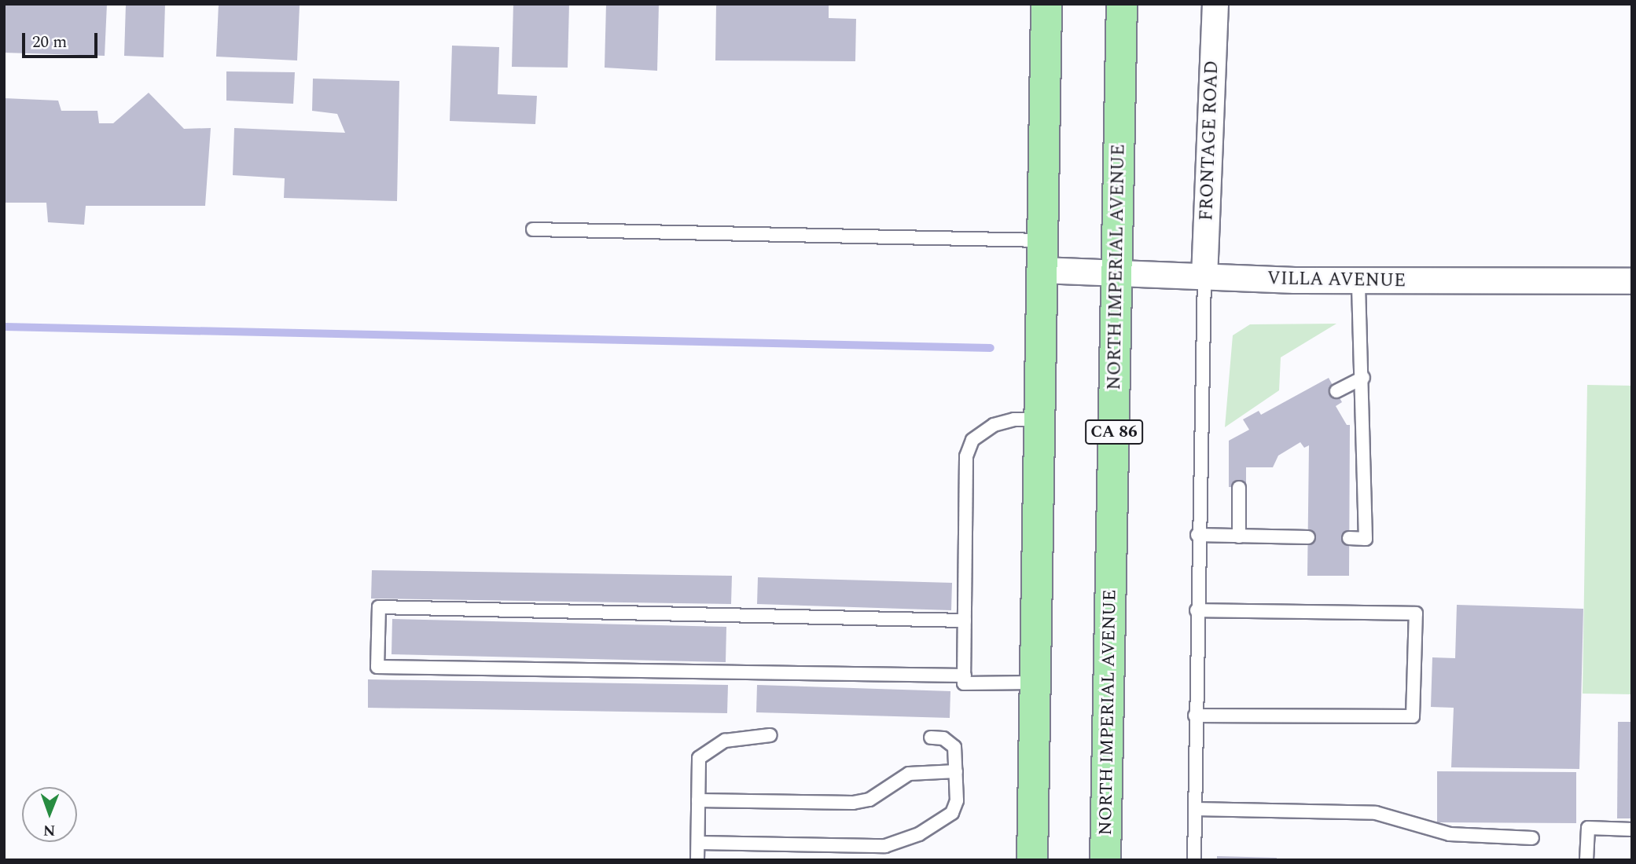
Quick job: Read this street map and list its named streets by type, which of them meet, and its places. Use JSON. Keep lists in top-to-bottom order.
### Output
{
  "streets": {
    "highway": ["NORTH IMPERIAL AVENUE", "CA 86"],
    "street": ["FRONTAGE ROAD", "VILLA AVENUE"]
  },
  "crossings": [
    ["FRONTAGE ROAD", "VILLA AVENUE"],
    ["NORTH IMPERIAL AVENUE", "VILLA AVENUE"]
  ],
  "scale_bar": "20 m",
  "north": "bottom"
}
